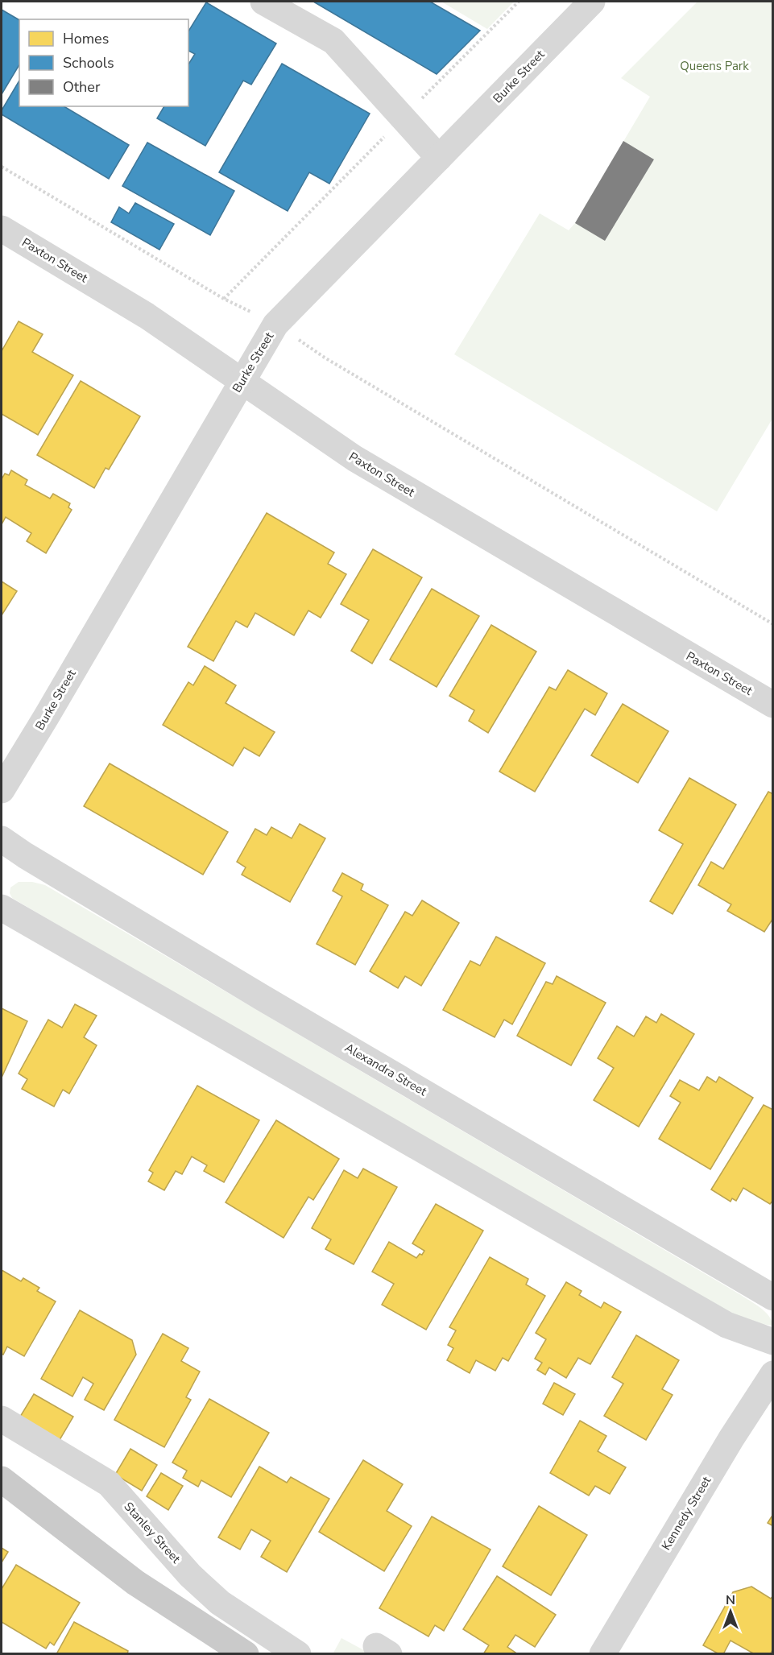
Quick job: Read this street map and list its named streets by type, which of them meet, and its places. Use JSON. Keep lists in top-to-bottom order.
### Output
{
  "streets": {
    "street": [
      "Burke Street",
      "Paxton Street",
      "Alexandra Street",
      "Kennedy Street",
      "Stanley Street"
    ]
  },
  "crossings": [
    ["Burke Street", "Paxton Street"]
  ],
  "parks": ["Queens Park"],
  "legend": ["Homes", "Schools", "Other"],
  "north": "top"
}
